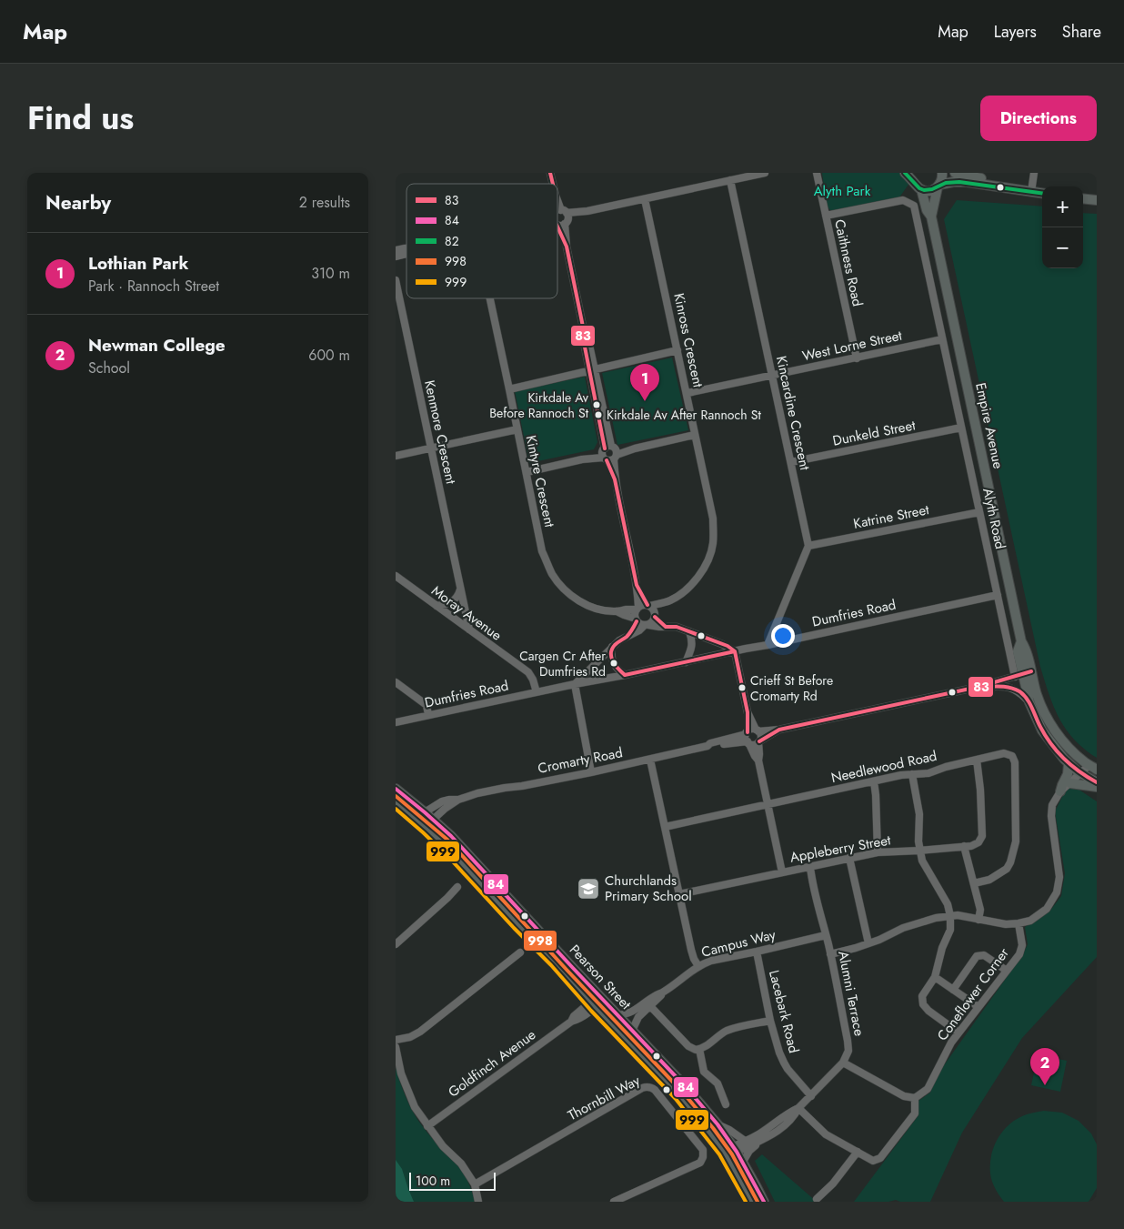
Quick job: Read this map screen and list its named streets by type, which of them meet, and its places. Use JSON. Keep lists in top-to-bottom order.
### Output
{
  "streets": {
    "main road": ["Empire Avenue", "Pearson Street"],
    "street": [
      "Caithness Road",
      "Kinross Crescent",
      "West Lorne Street",
      "Kincardine Crescent",
      "Kenmore Crescent",
      "Dunkeld Street",
      "Kintyre Crescent",
      "Katrine Street",
      "Alyth Road",
      "Moray Avenue",
      "Dumfries Road",
      "Cromarty Road",
      "Needlewood Road",
      "Appleberry Street",
      "Campus Way",
      "Alumni Terrace",
      "Coneflower Corner",
      "Lacebark Road",
      "Goldfinch Avenue",
      "Thornbill Way"
    ]
  },
  "crossings": [
    ["Caithness Road", "West Lorne Street"],
    ["Caithness Road", "Alyth Road"],
    ["Kinross Crescent", "West Lorne Street"],
    ["Kinross Crescent", "Kintyre Crescent"],
    ["West Lorne Street", "Kincardine Crescent"],
    ["West Lorne Street", "Alyth Road"],
    ["Kincardine Crescent", "Dunkeld Street"],
    ["Kincardine Crescent", "Katrine Street"],
    ["Empire Avenue", "Alyth Road"],
    ["Empire Avenue", "Cromarty Road"],
    ["Kenmore Crescent", "Moray Avenue"],
    ["Dunkeld Street", "Alyth Road"],
    ["Katrine Street", "Alyth Road"],
    ["Alyth Road", "Dumfries Road"],
    ["Alyth Road", "Cromarty Road"],
    ["Moray Avenue", "Dumfries Road"],
    ["Cromarty Road", "Pearson Street"],
    ["Needlewood Road", "Appleberry Street"],
    ["Appleberry Street", "Alumni Terrace"],
    ["Campus Way", "Pearson Street"],
    ["Campus Way", "Alumni Terrace"],
    ["Campus Way", "Lacebark Road"],
    ["Pearson Street", "Goldfinch Avenue"]
  ],
  "parks": ["Alyth Park"],
  "places": {
    "other": [
      "Kirkdale Av Before Rannoch St",
      "Kirkdale Av After Rannoch St",
      "Cargen Cr After Dumfries Rd",
      "Crieff St Before Cromarty Rd"
    ],
    "school or university": ["Churchlands Primary School"]
  },
  "lines": [
    "transit line 83",
    "transit line 82",
    "transit line 84",
    "transit line 998",
    "transit line 999"
  ],
  "legend": [
    "83",
    "84",
    "82",
    "998",
    "999"
  ],
  "scale_bar": "100 m",
  "page": {
    "header": "Map",
    "nav": ["Map", "Layers", "Share"],
    "title": "Find us",
    "buttons": "Directions",
    "heading": ["Nearby", "2 results"],
    "map_buttons": ["+", "−"],
    "list": [
      {
        "mark": "1",
        "name": "Lothian Park",
        "note": "Park · Rannoch Street",
        "value": "310 m"
      },
      {
        "mark": "2",
        "name": "Newman College",
        "note": "School",
        "value": "600 m"
      }
    ],
    "pins": ["1", "2"],
    "scale": "100 m"
  }
}
